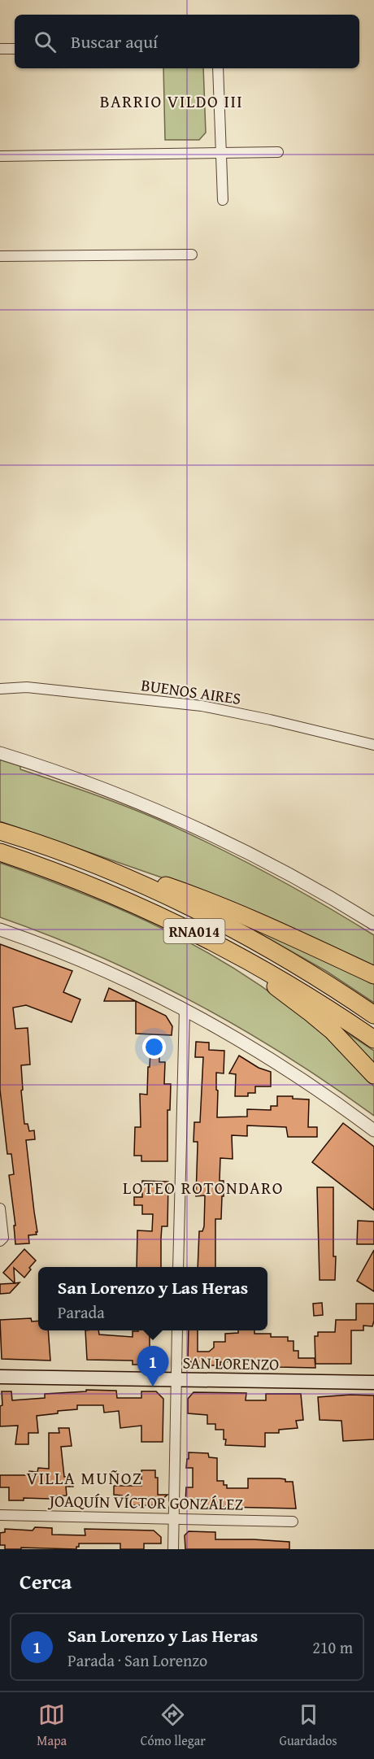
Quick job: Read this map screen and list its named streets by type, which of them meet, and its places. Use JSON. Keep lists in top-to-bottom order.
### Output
{
  "streets": {
    "highway": ["RNA014"],
    "main road": ["SAN LORENZO"],
    "street": ["BUENOS AIRES", "JOAQUÍN VÍCTOR GONZÁLEZ"]
  },
  "districts": ["BARRIO VILDO III", "LOTEO ROTONDARO", "VILLA MUÑOZ"],
  "page": {
    "search": "Buscar aquí",
    "popup": ["San Lorenzo y Las Heras", "Parada"],
    "pins": "1",
    "heading": "Cerca",
    "list": [
      {
        "mark": "1",
        "name": "San Lorenzo y Las Heras",
        "note": "Parada · San Lorenzo",
        "value": "210 m"
      }
    ],
    "nav": ["Mapa", "Cómo llegar", "Guardados"]
  }
}
